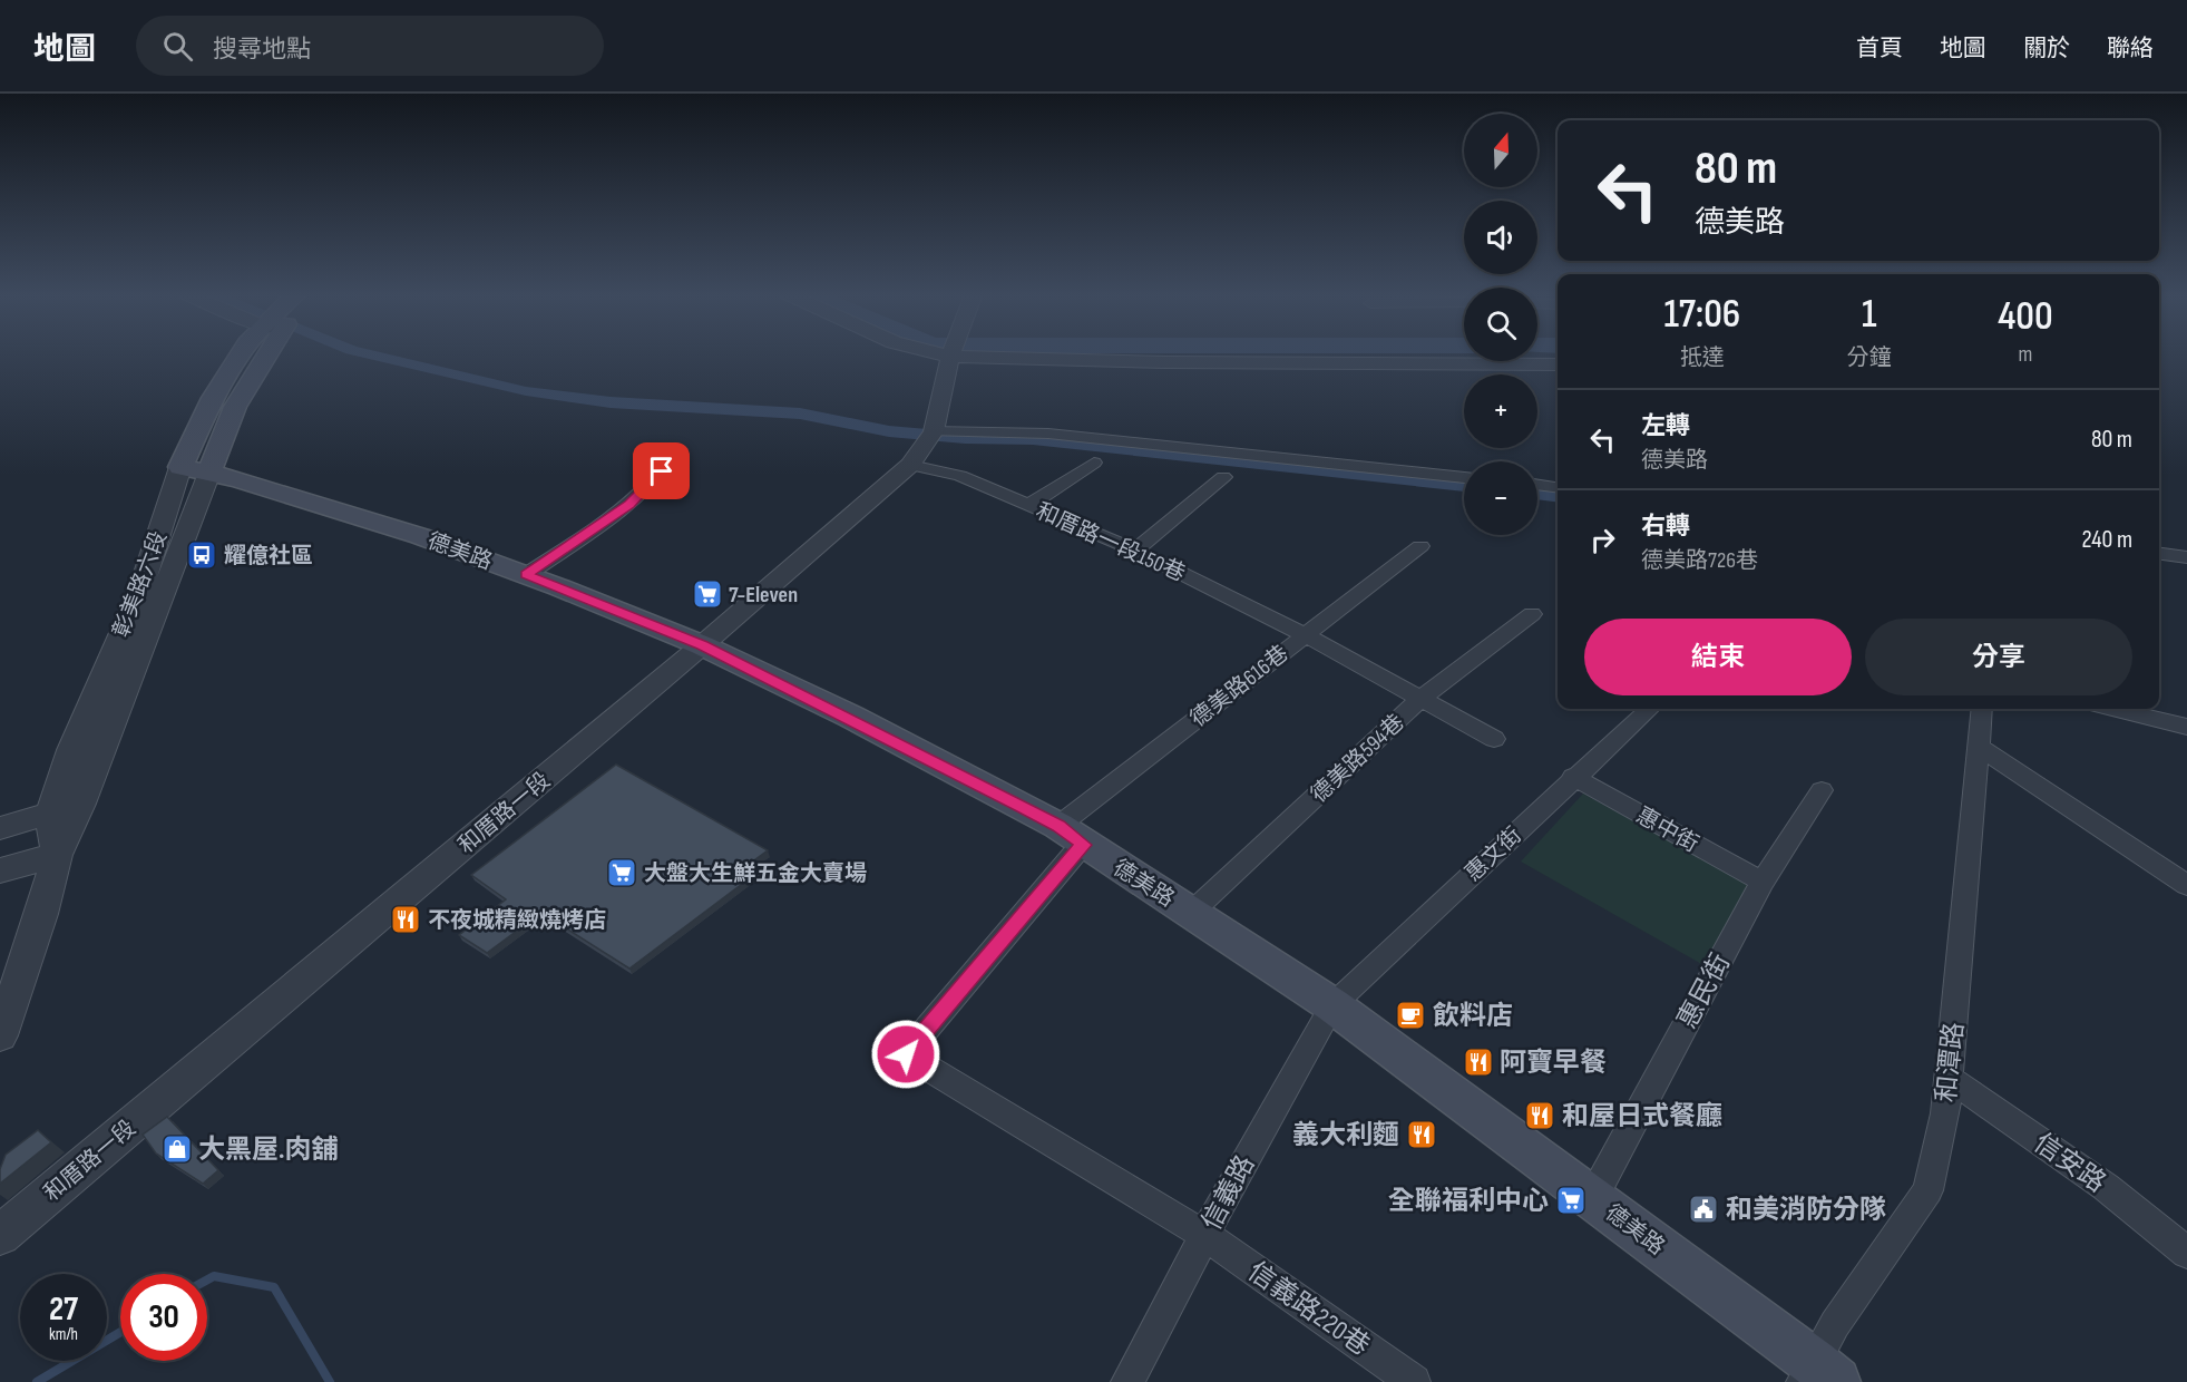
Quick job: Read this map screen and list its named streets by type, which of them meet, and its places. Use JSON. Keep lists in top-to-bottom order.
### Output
{
  "streets": {
    "main road": ["德美路", "彰美路六段"],
    "street": [
      "和厝路一段150巷",
      "德美路616巷",
      "德美路594巷",
      "和厝路一段",
      "惠中街",
      "惠文街",
      "惠民街",
      "和潭路",
      "信安路",
      "信義路",
      "信義路220巷"
    ]
  },
  "crossings": [
    ["和厝路一段150巷", "德美路616巷"],
    ["和厝路一段150巷", "德美路594巷"],
    ["和厝路一段150巷", "和厝路一段"],
    ["德美路", "彰美路六段"],
    ["德美路", "德美路616巷"],
    ["德美路", "德美路594巷"],
    ["德美路", "和厝路一段"],
    ["德美路", "惠文街"],
    ["德美路", "惠民街"],
    ["德美路", "和潭路"],
    ["德美路", "信義路"],
    ["德美路616巷", "信義路"],
    ["德美路616巷", "信義路220巷"],
    ["惠中街", "惠文街"],
    ["惠中街", "惠民街"],
    ["惠文街", "信義路"],
    ["和潭路", "信安路"],
    ["信義路", "信義路220巷"]
  ],
  "places": {
    "bus stop": ["耀億社區"],
    "supermarket": ["7-Eleven", "大盤大生鮮五金大賣場", "全聯福利中心"],
    "restaurant": [
      "不夜城精緻燒烤店",
      "阿寶早餐",
      "和屋日式餐廳",
      "義大利麵"
    ],
    "cafe": ["飲料店"],
    "shop": ["大黑屋.肉舖"],
    "public building": ["和美消防分隊"]
  },
  "north": "top",
  "page": {
    "header": "地圖",
    "search": "搜尋地點",
    "nav": [
      "首頁",
      "地圖",
      "關於",
      "聯絡"
    ],
    "map_buttons": ["+", "−"],
    "turn": ["80 m", "德美路"],
    "eta": [
      "17:06",
      "抵達",
      "1",
      "分鐘",
      "400",
      "m"
    ],
    "list": [
      {
        "name": "左轉",
        "note": "德美路",
        "value": "80 m"
      },
      {
        "name": "右轉",
        "note": "德美路726巷",
        "value": "240 m"
      }
    ],
    "buttons": ["結束", "分享"],
    "speed": "27 km/h",
    "limit": "30"
  }
}
